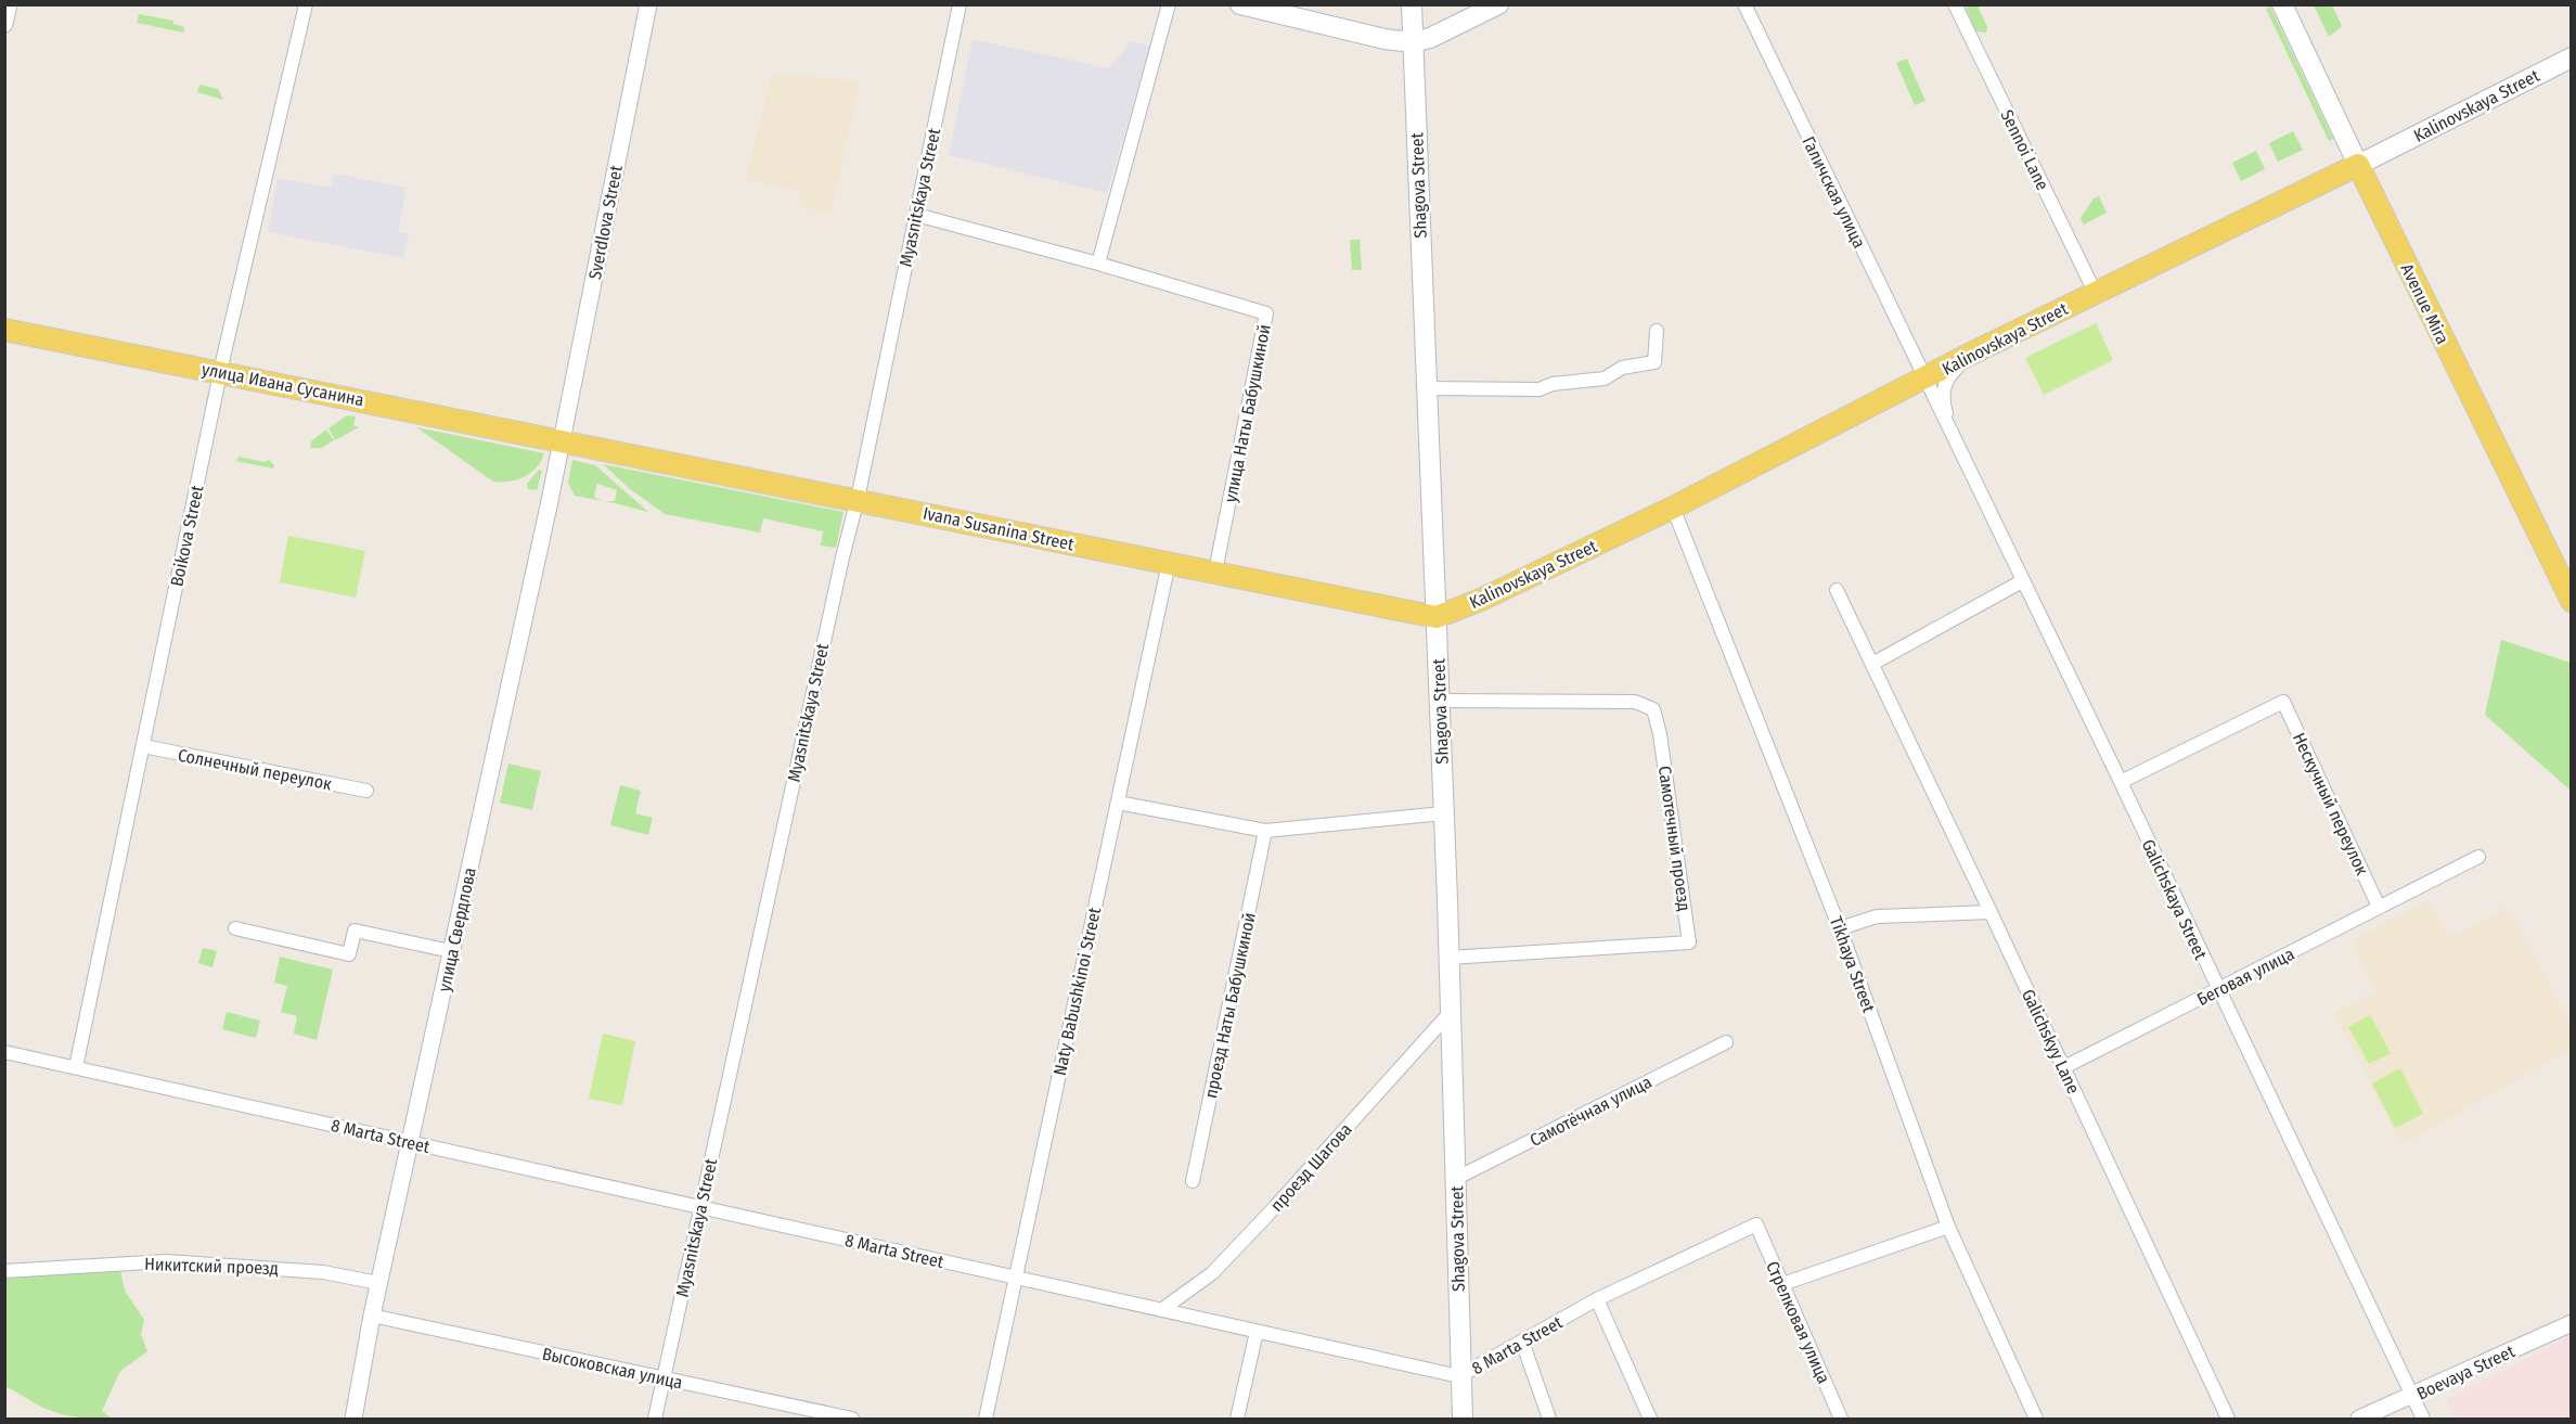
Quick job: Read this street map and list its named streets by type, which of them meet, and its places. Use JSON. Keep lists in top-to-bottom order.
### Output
{
  "streets": {
    "main road": [
      "Kalinovskaya Street",
      "Shagova Street",
      "Avenue Mira",
      "улица Ивана Сусанина",
      "Ivana Susanina Street"
    ],
    "street": [
      "Sennoi Lane",
      "Галичская улица",
      "Myasnitskaya Street",
      "Sverdlova Street",
      "улица Наты Бабушкиной",
      "Boikova Street",
      "Солнечный переулок",
      "Нескучный переулок",
      "Самотечный проезд",
      "Galichskaya Street",
      "улица Свердлова",
      "Tikhaya Street",
      "Беговая улица",
      "Naty Babushkinoi Street",
      "проезд Наты Бабушкиной",
      "Galichskyy Lane",
      "Самотёчная улица",
      "8 Marta Street",
      "проезд Шагова",
      "Никитский проезд",
      "Стрелковая улица",
      "Высоковская улица",
      "Boevaya Street"
    ]
  },
  "crossings": [
    ["Kalinovskaya Street", "Sennoi Lane"],
    ["Kalinovskaya Street", "Shagova Street"],
    ["Kalinovskaya Street", "Галичская улица"],
    ["Kalinovskaya Street", "Avenue Mira"],
    ["Kalinovskaya Street", "Ivana Susanina Street"],
    ["Kalinovskaya Street", "Galichskaya Street"],
    ["Kalinovskaya Street", "Tikhaya Street"],
    ["Shagova Street", "Ivana Susanina Street"],
    ["Shagova Street", "Самотечный проезд"],
    ["Shagova Street", "Самотёчная улица"],
    ["Shagova Street", "8 Marta Street"],
    ["Shagova Street", "проезд Шагова"],
    ["Галичская улица", "Galichskaya Street"],
    ["Myasnitskaya Street", "улица Наты Бабушкиной"],
    ["Myasnitskaya Street", "Ivana Susanina Street"],
    ["Myasnitskaya Street", "8 Marta Street"],
    ["Myasnitskaya Street", "Высоковская улица"],
    ["Sverdlova Street", "улица Ивана Сусанина"],
    ["Sverdlova Street", "Ivana Susanina Street"],
    ["Sverdlova Street", "улица Свердлова"],
    ["улица Ивана Сусанина", "Ivana Susanina Street"],
    ["улица Ивана Сусанина", "Boikova Street"],
    ["улица Ивана Сусанина", "улица Свердлова"],
    ["улица Наты Бабушкиной", "Ivana Susanina Street"],
    ["Ivana Susanina Street", "улица Свердлова"],
    ["Ivana Susanina Street", "Naty Babushkinoi Street"],
    ["Boikova Street", "Солнечный переулок"],
    ["Boikova Street", "8 Marta Street"],
    ["Нескучный переулок", "Galichskaya Street"],
    ["Нескучный переулок", "Беговая улица"],
    ["Galichskaya Street", "Беговая улица"],
    ["Galichskaya Street", "Boevaya Street"],
    ["улица Свердлова", "8 Marta Street"],
    ["улица Свердлова", "Никитский проезд"],
    ["улица Свердлова", "Высоковская улица"],
    ["Беговая улица", "Galichskyy Lane"],
    ["Naty Babushkinoi Street", "8 Marta Street"],
    ["8 Marta Street", "проезд Шагова"],
    ["8 Marta Street", "Стрелковая улица"]
  ]
}
